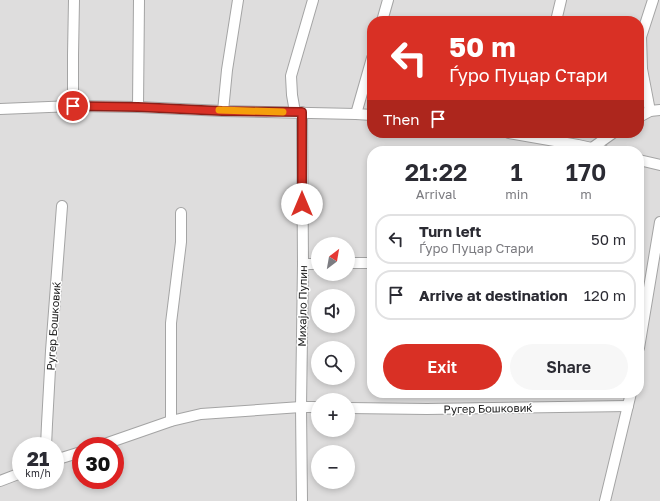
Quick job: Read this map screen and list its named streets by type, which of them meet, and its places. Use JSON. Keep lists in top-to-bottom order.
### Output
{
  "streets": {
    "street": ["Михајло Пупин", "Ругер Бошковиќ"]
  },
  "north": "top right",
  "page": {
    "turn": ["50 m", "Ѓуро Пуцар Стари"],
    "then": "Then",
    "eta": [
      "21:22",
      "Arrival",
      "1",
      "min",
      "170",
      "m"
    ],
    "list": [
      {
        "name": "Turn left",
        "note": "Ѓуро Пуцар Стари",
        "value": "50 m"
      },
      {
        "name": "Arrive at destination",
        "value": "120 m"
      }
    ],
    "map_buttons": ["+", "−"],
    "buttons": ["Exit", "Share"],
    "speed": "21 km/h",
    "limit": "30"
  }
}
